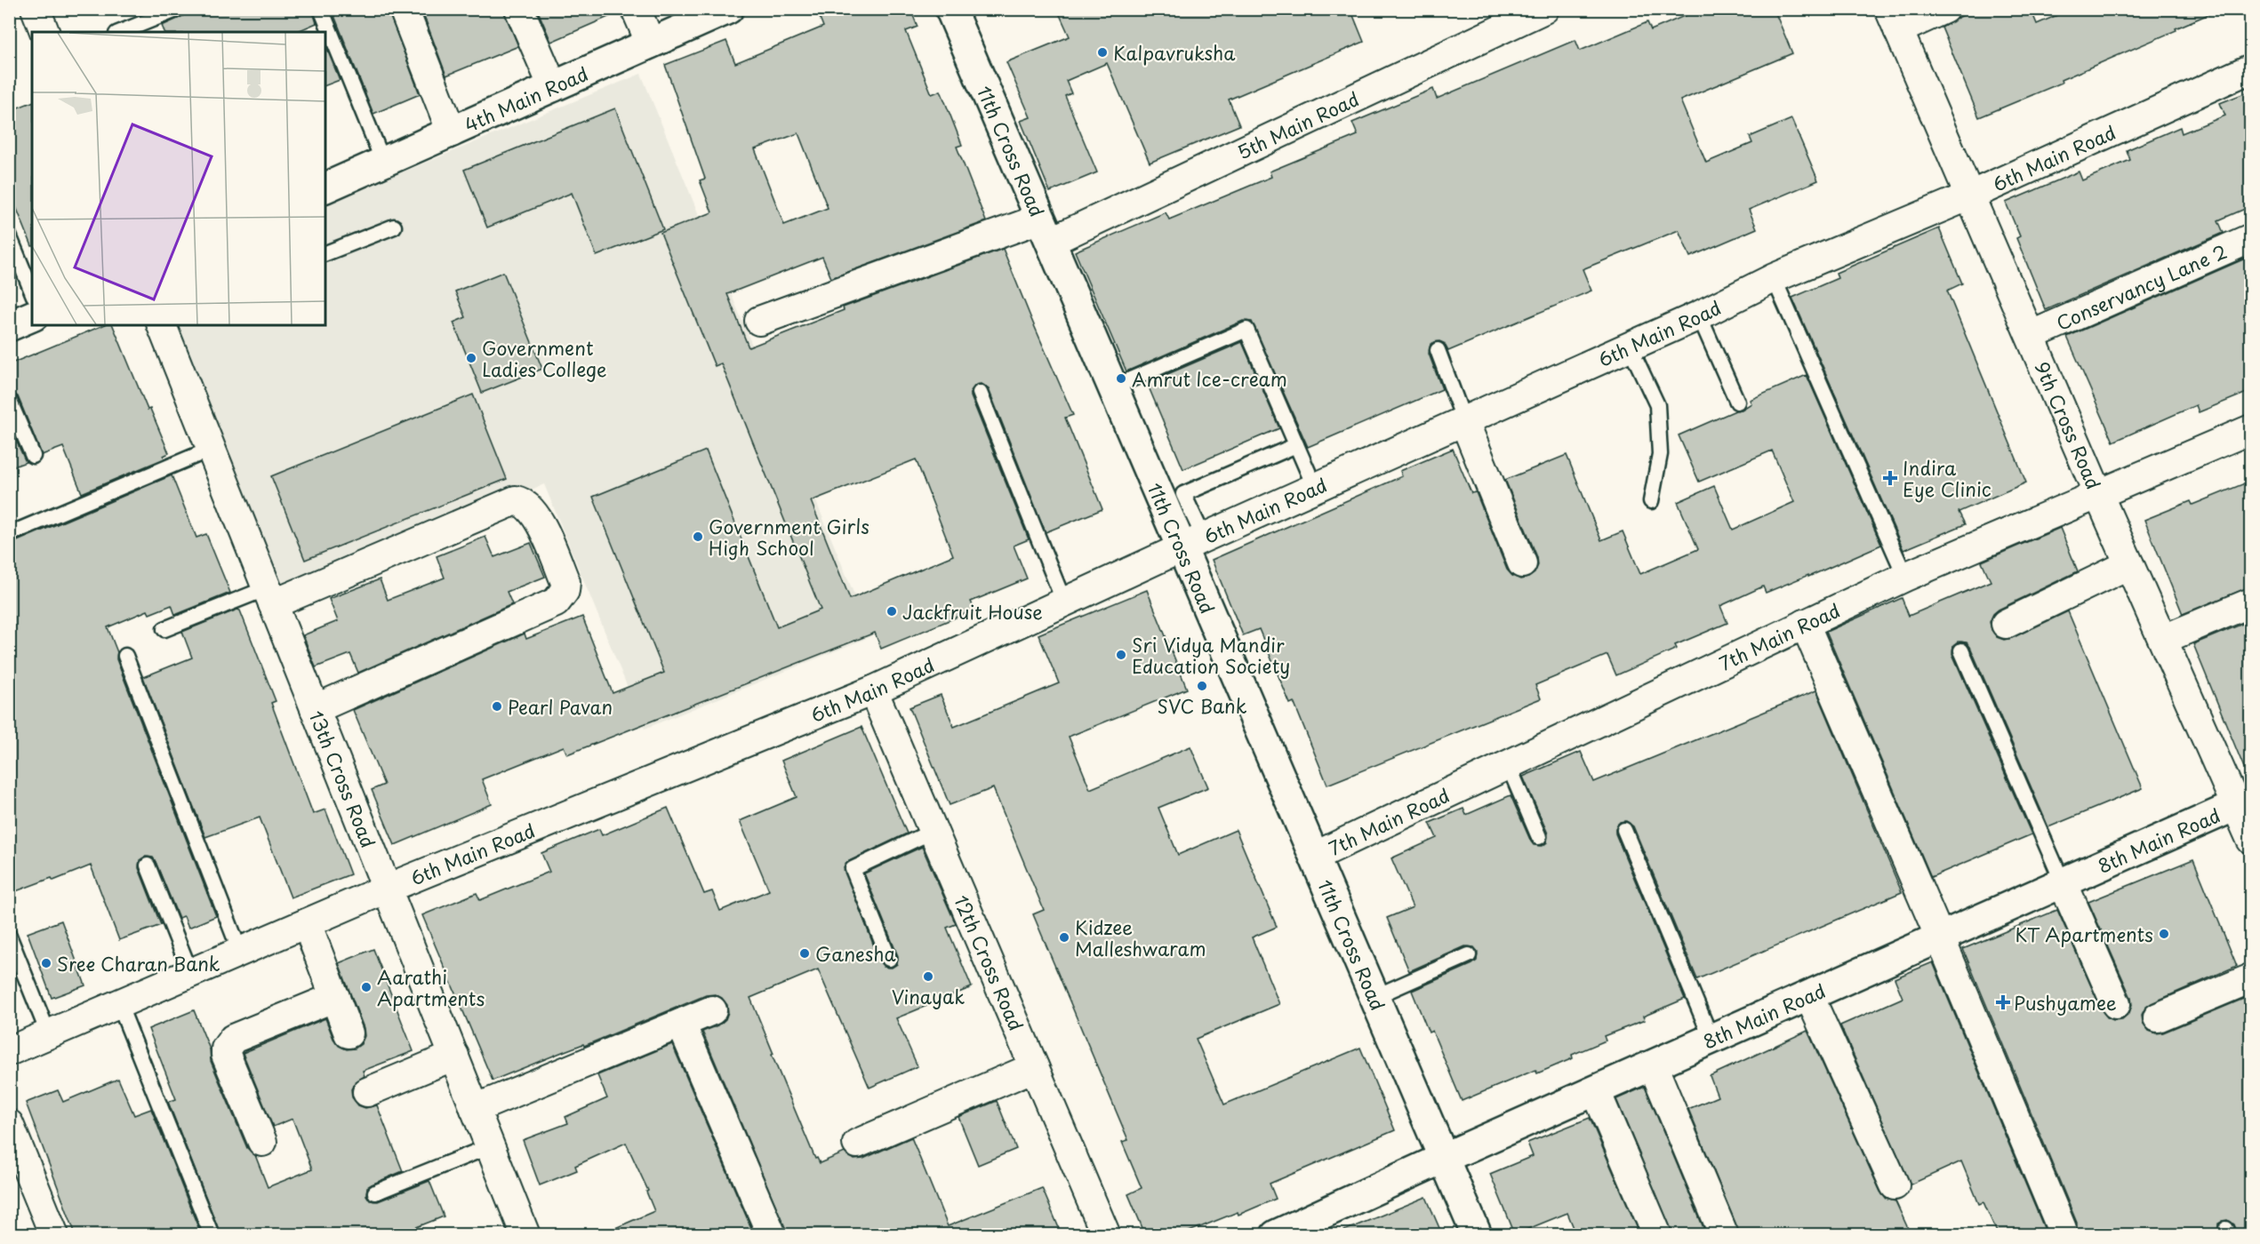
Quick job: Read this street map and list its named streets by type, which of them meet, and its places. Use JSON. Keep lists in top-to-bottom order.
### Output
{
  "streets": {
    "street": [
      "4th Main Road",
      "5th Main Road",
      "11th Cross Road",
      "6th Main Road",
      "Conservancy Lane 2",
      "9th Cross Road",
      "7th Main Road",
      "13th Cross Road",
      "8th Main Road",
      "12th Cross Road"
    ]
  },
  "crossings": [
    ["5th Main Road", "11th Cross Road"],
    ["11th Cross Road", "6th Main Road"],
    ["11th Cross Road", "7th Main Road"],
    ["11th Cross Road", "8th Main Road"],
    ["6th Main Road", "9th Cross Road"],
    ["6th Main Road", "13th Cross Road"],
    ["6th Main Road", "12th Cross Road"],
    ["Conservancy Lane 2", "9th Cross Road"],
    ["9th Cross Road", "7th Main Road"],
    ["9th Cross Road", "8th Main Road"]
  ],
  "places": {
    "other": [
      "Kalpavruksha",
      "Government Ladies College",
      "Amrut Ice-cream",
      "Government Girls High School",
      "Jackfruit House",
      "Sri Vidya Mandir Education Society",
      "SVC Bank",
      "Pearl Pavan",
      "KT Apartments",
      "Kidzee Malleshwaram",
      "Ganesha",
      "Sree Charan Bank",
      "Vinayak",
      "Aarathi Apartments"
    ],
    "health": ["Indira Eye Clinic", "Pushyamee"]
  }
}
